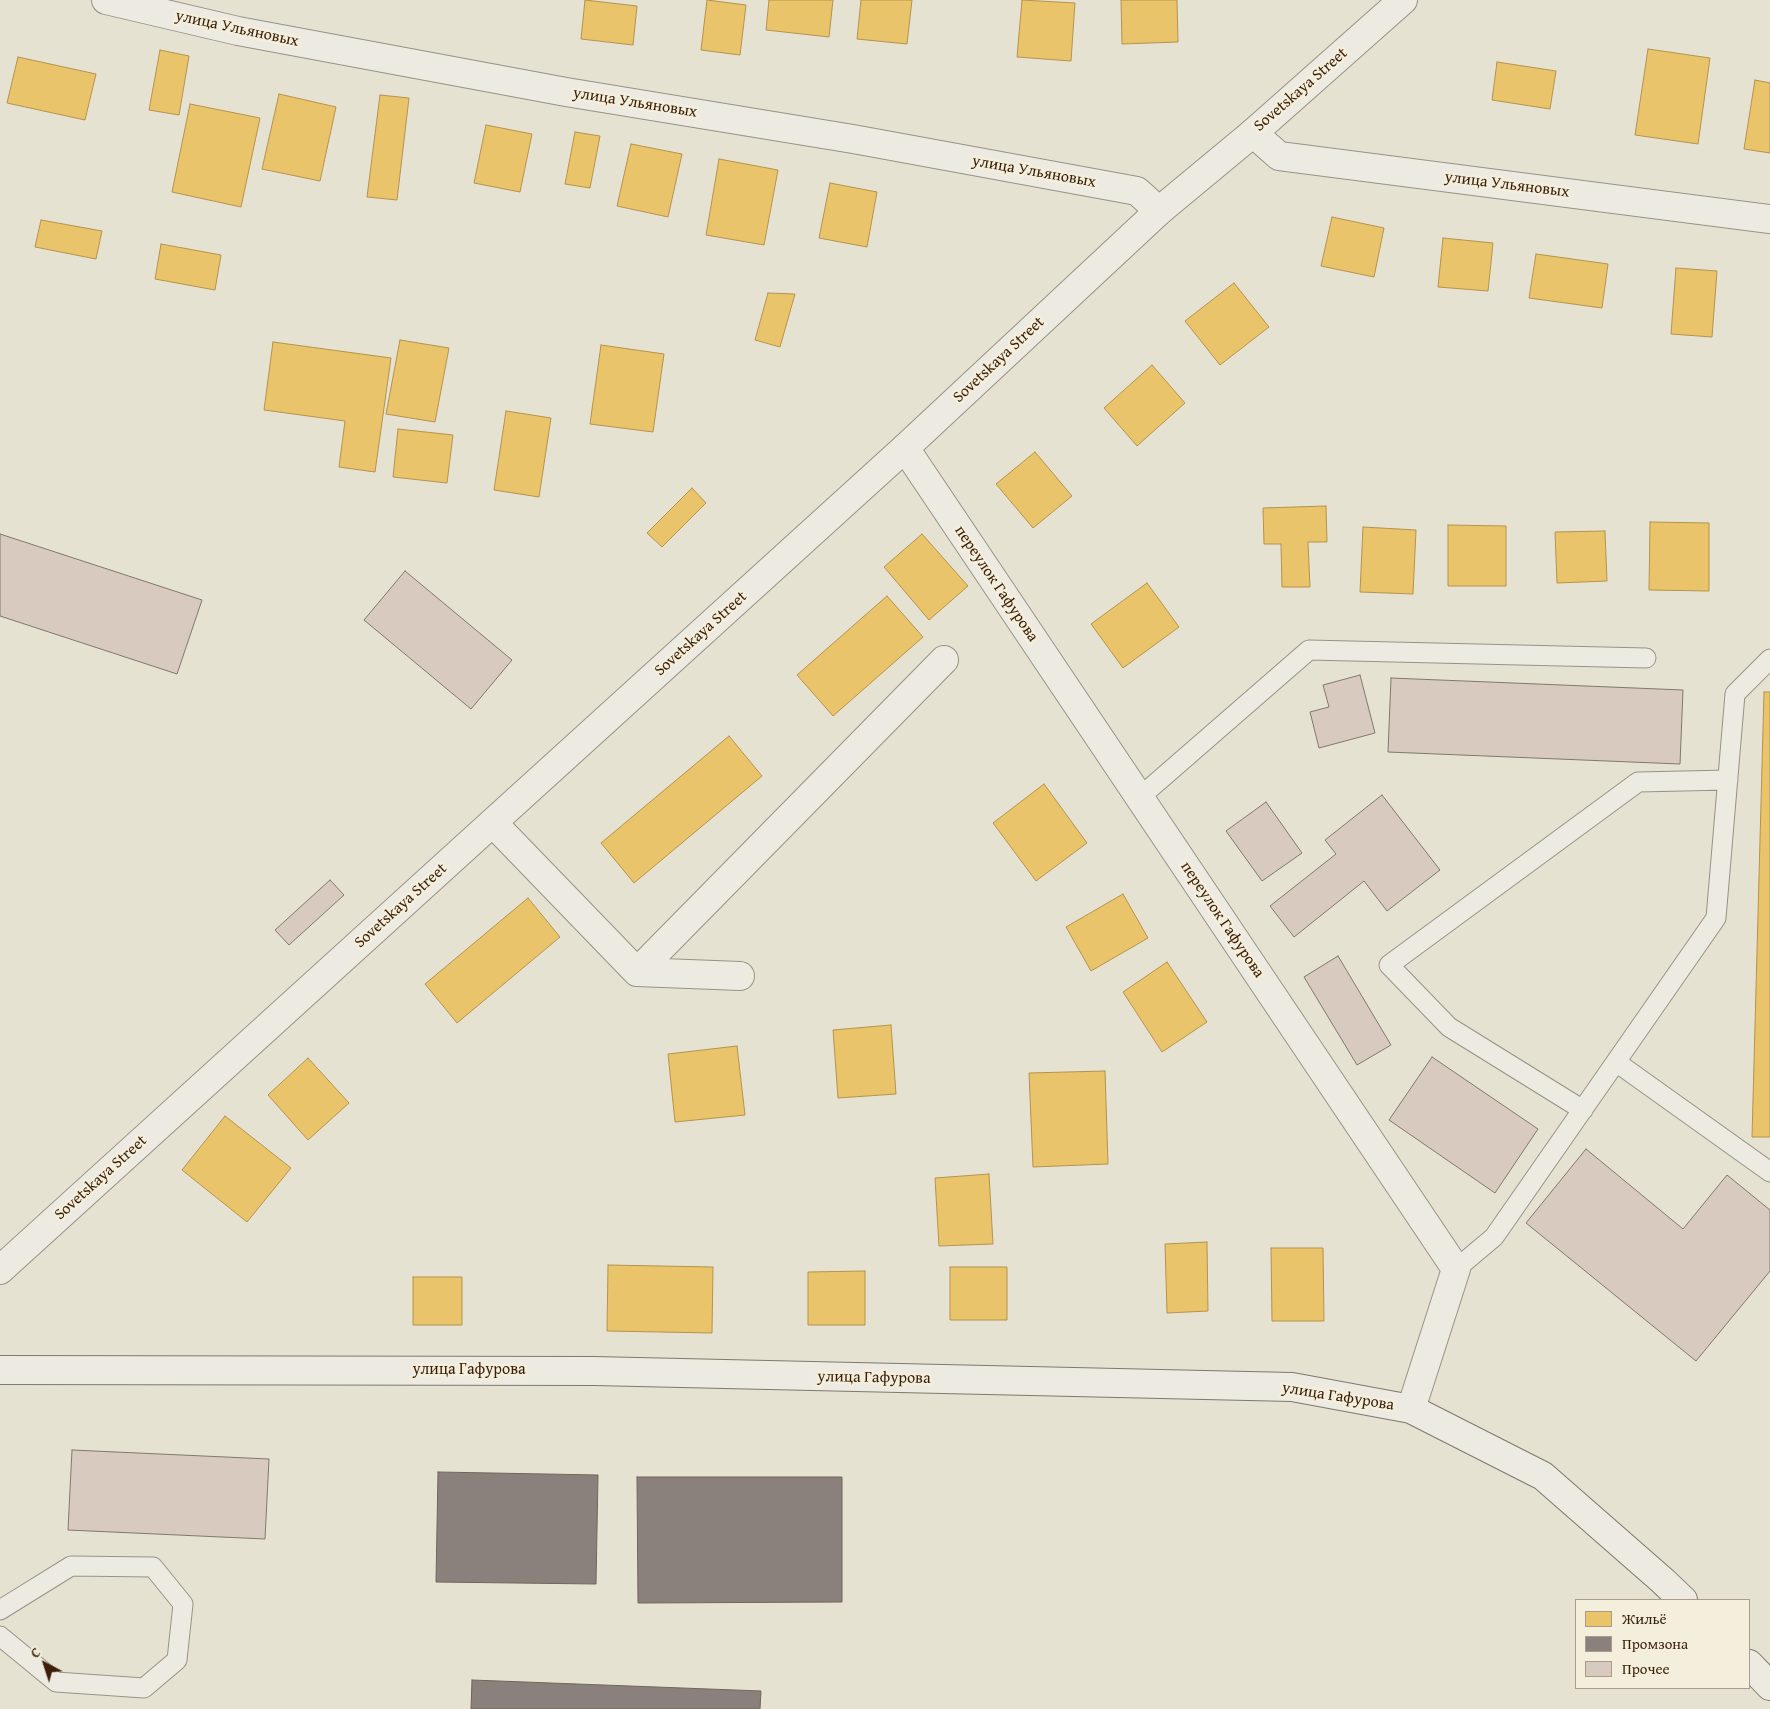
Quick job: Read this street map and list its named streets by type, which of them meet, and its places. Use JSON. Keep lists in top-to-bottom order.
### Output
{
  "streets": {
    "street": [
      "улица Ульяновых",
      "Sovetskaya Street",
      "переулок Гафурова",
      "улица Гафурова"
    ]
  },
  "crossings": [
    ["улица Ульяновых", "Sovetskaya Street"],
    ["Sovetskaya Street", "переулок Гафурова"]
  ],
  "legend": ["Жильё", "Промзона", "Прочее"],
  "north": "top left"
}
